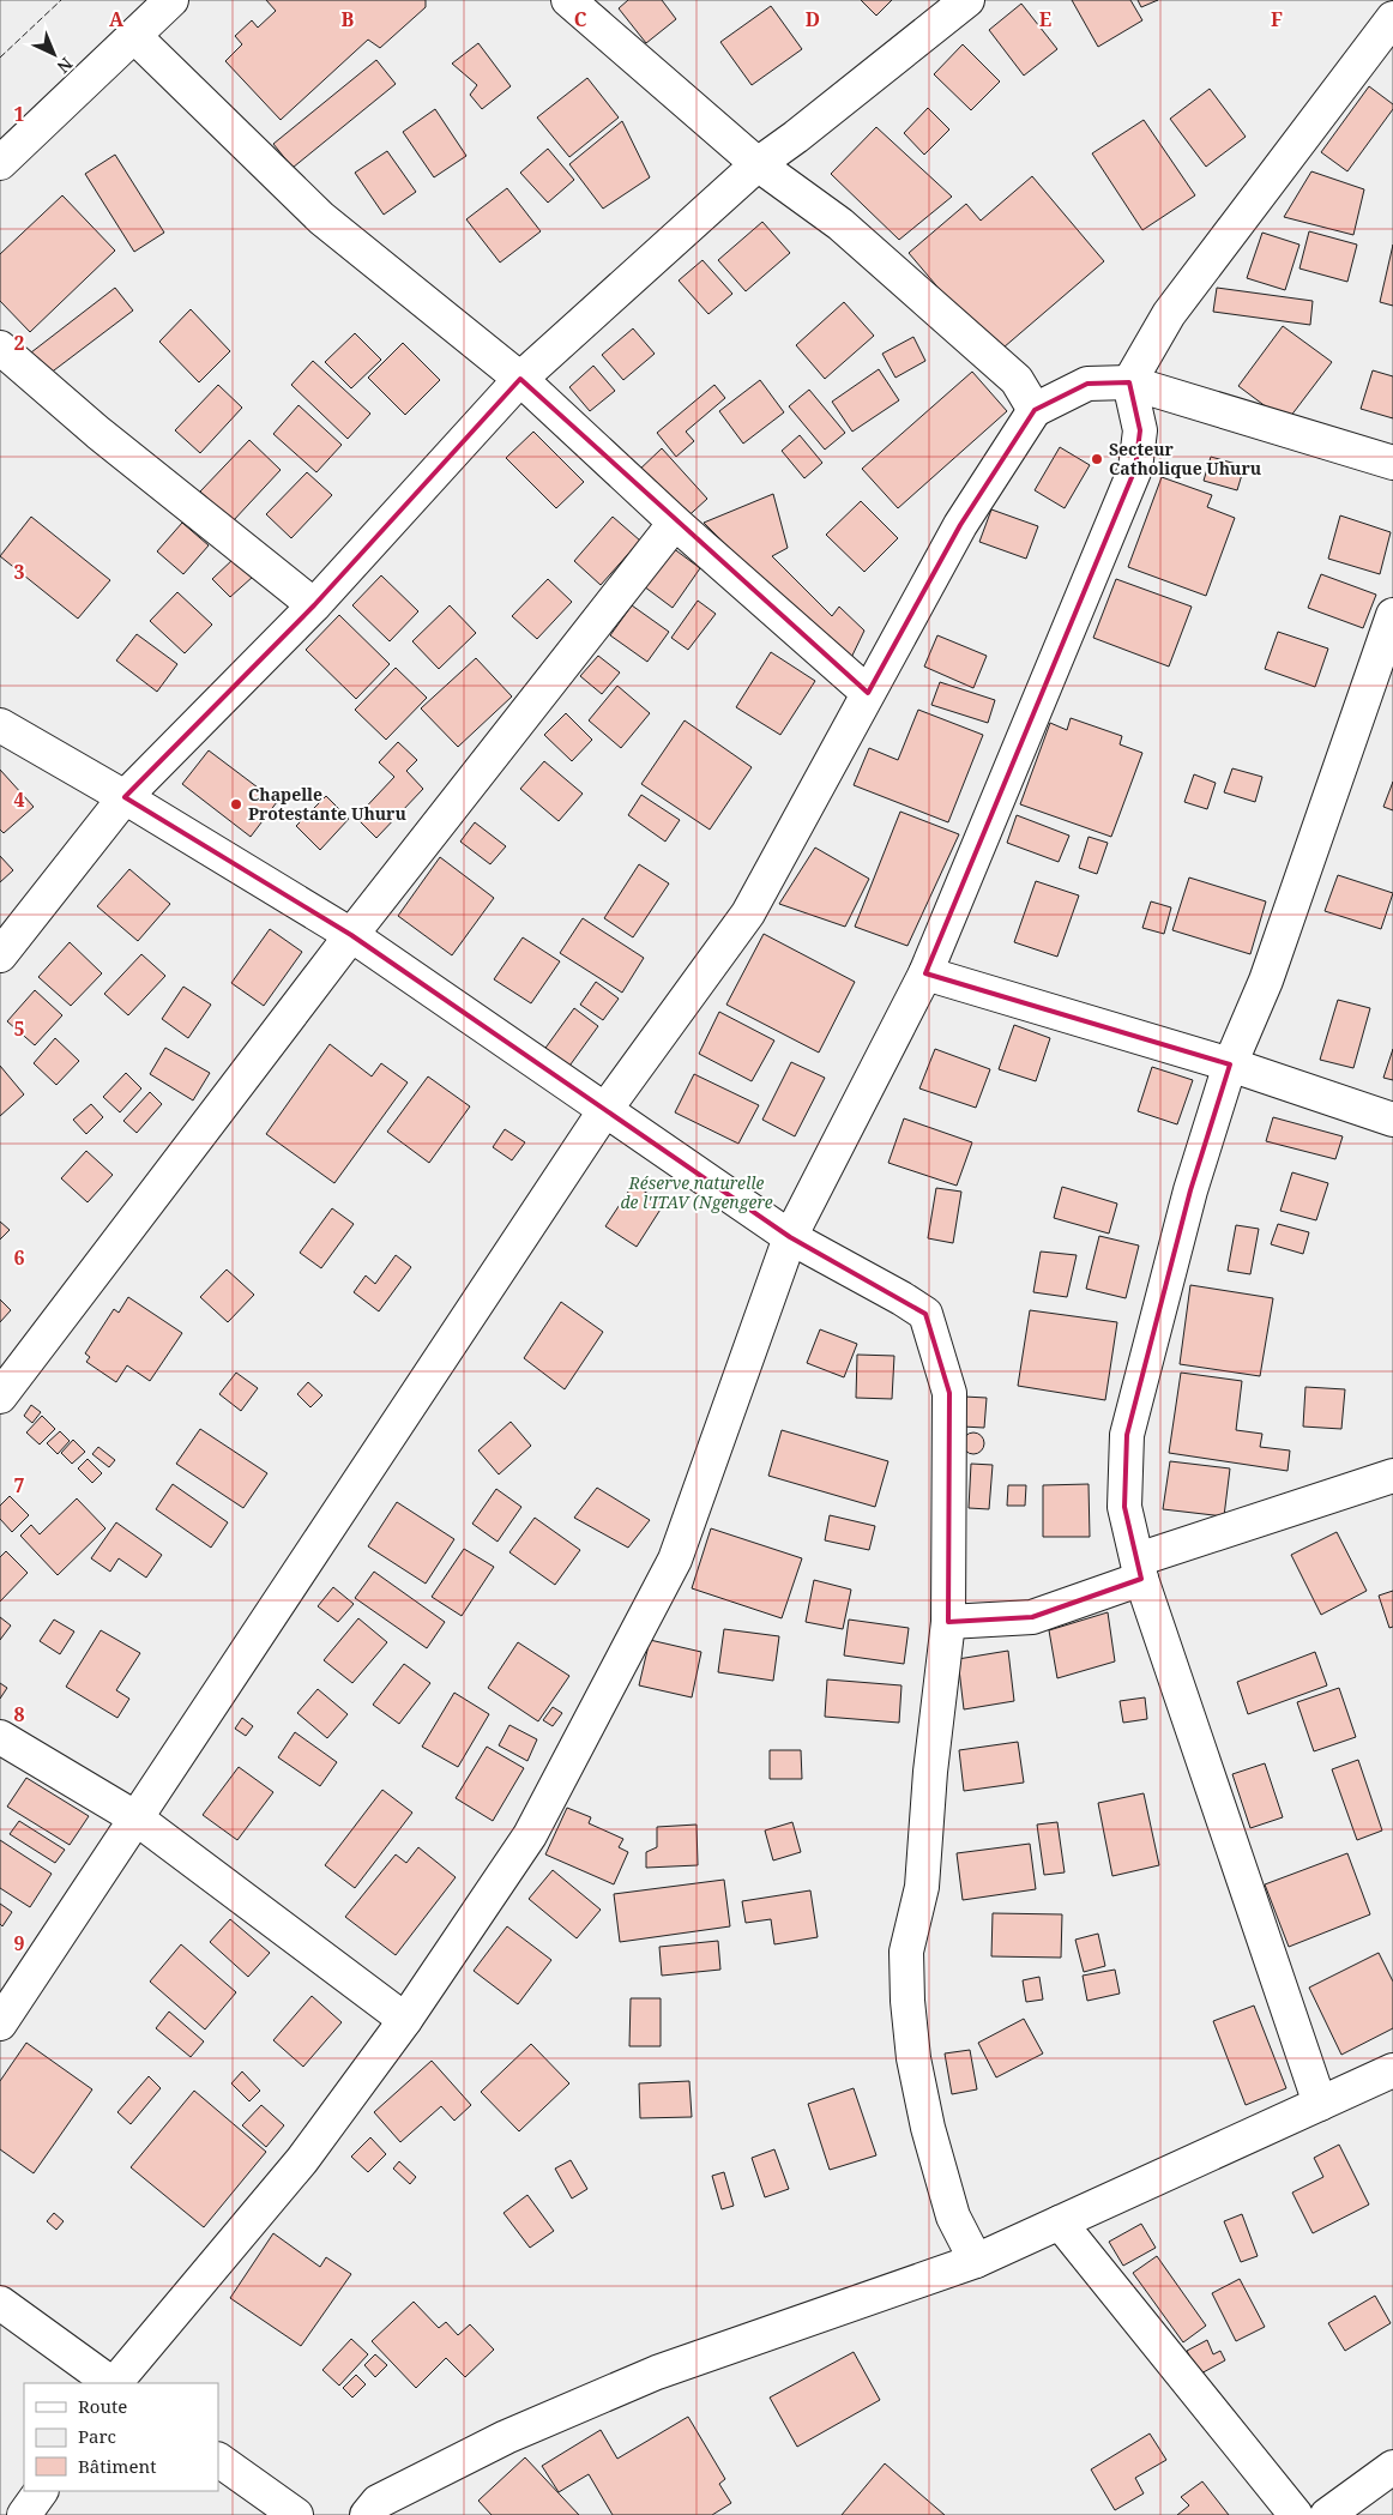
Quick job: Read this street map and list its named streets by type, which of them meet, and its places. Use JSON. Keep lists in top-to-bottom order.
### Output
{
  "parks": ["Réserve naturelle de l'ITAV (Ngengere"],
  "places": ["Secteur Catholique Uhuru", "Chapelle Protestante Uhuru"],
  "legend": ["Route", "Parc", "Bâtiment"],
  "north": "bottom right",
  "grid": {
    "columns": [
      "A",
      "B",
      "C",
      "D",
      "E",
      "F"
    ],
    "rows": [
      "1",
      "2",
      "3",
      "4",
      "5",
      "6",
      "7",
      "8",
      "9"
    ]
  }
}
